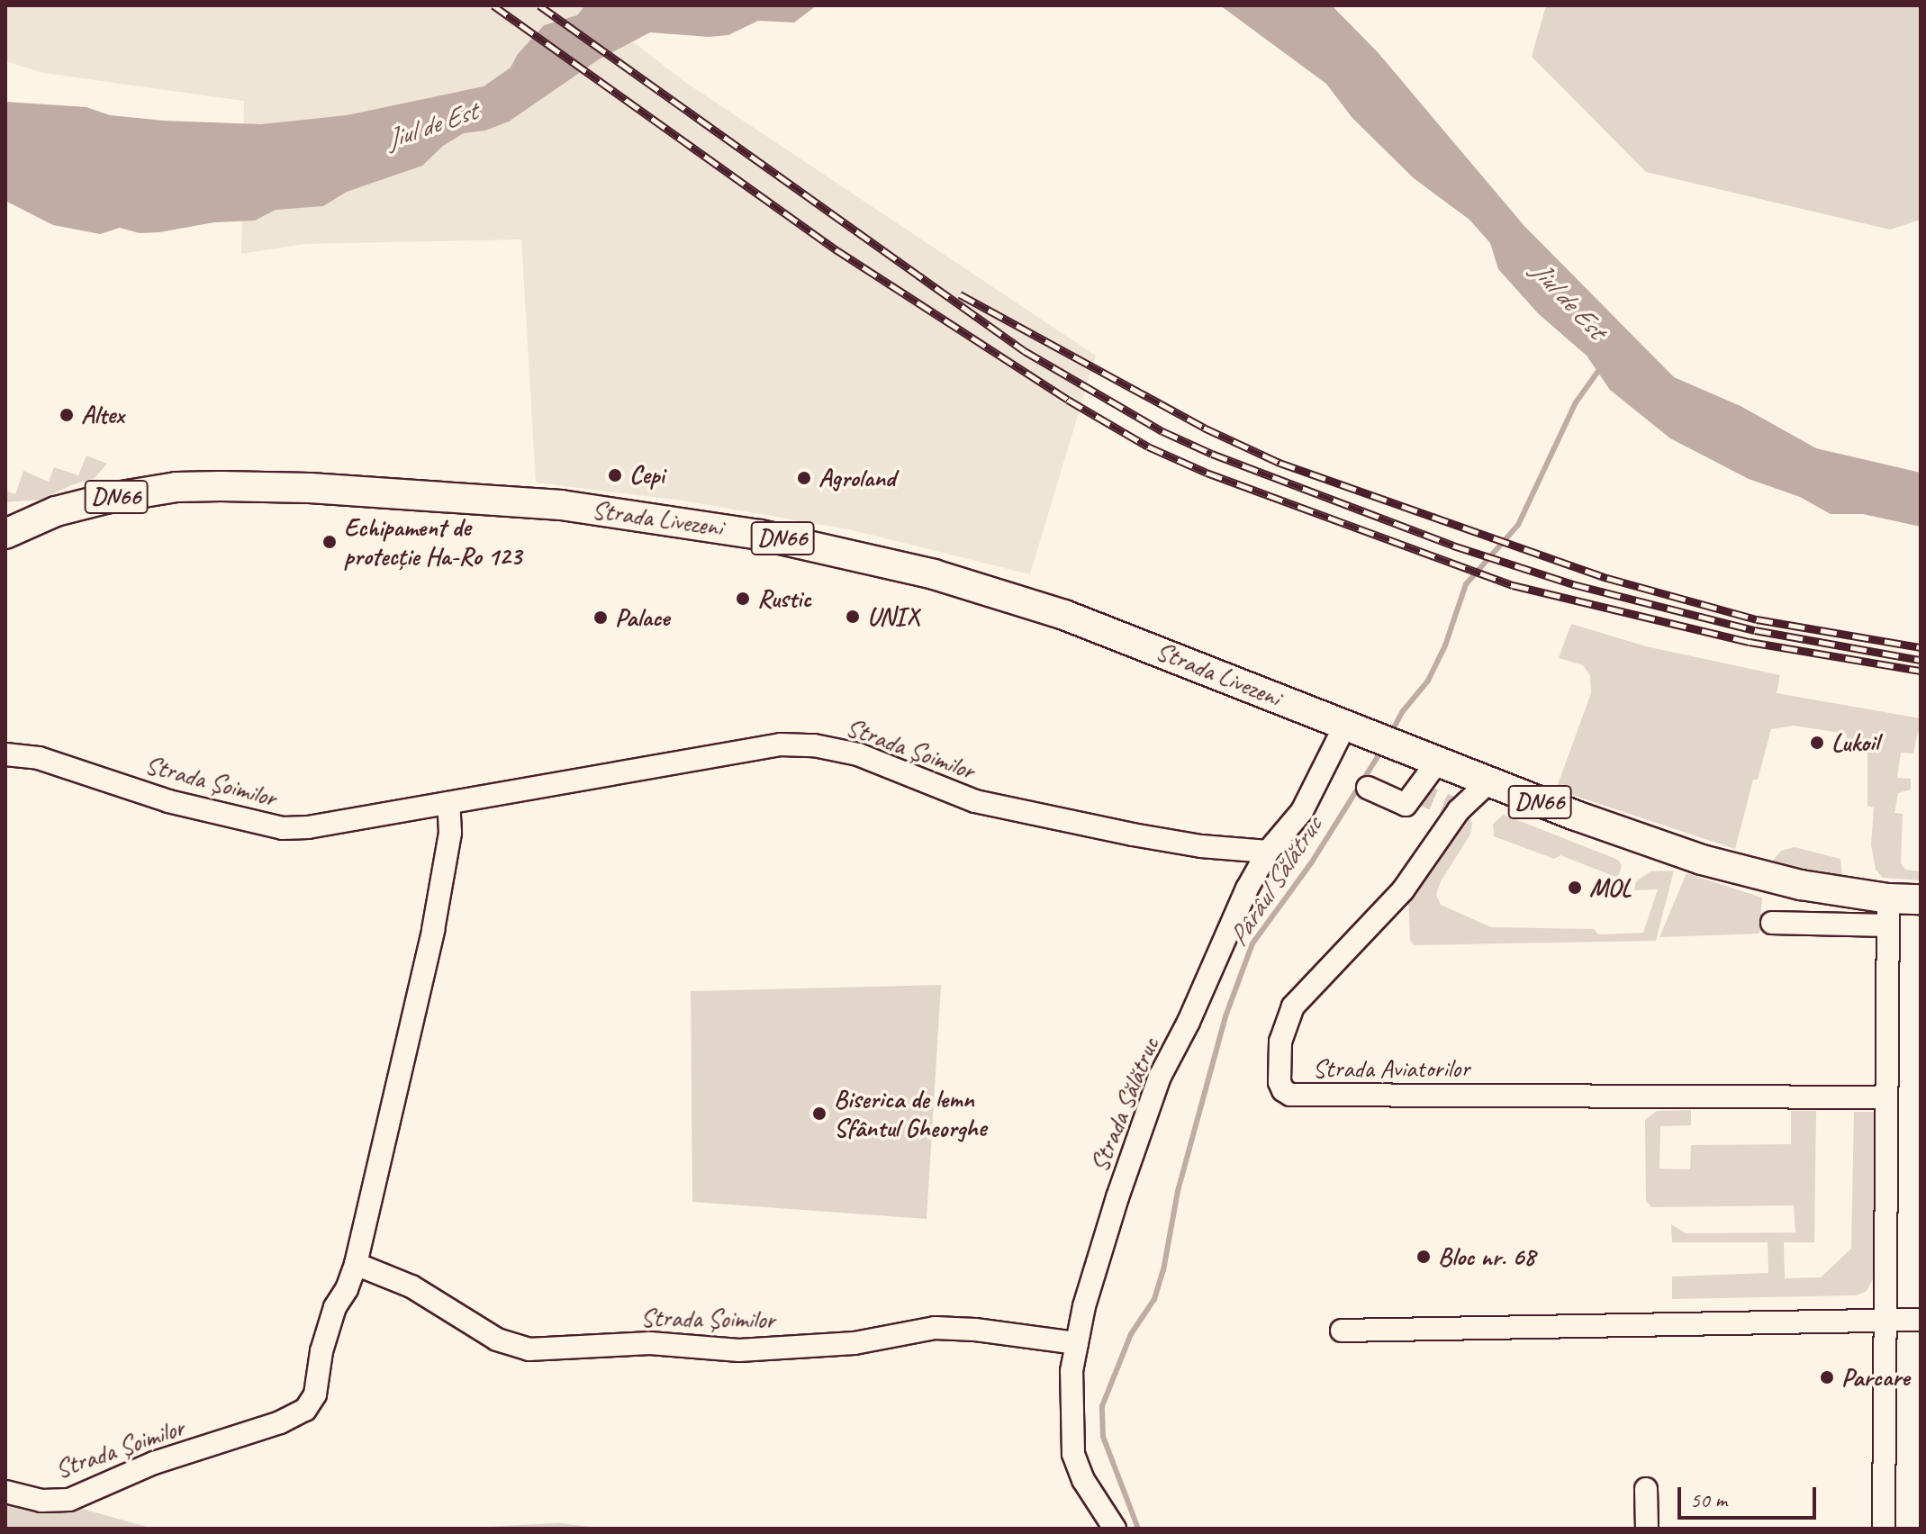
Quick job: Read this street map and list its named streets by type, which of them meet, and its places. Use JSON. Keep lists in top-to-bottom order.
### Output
{
  "streets": {
    "main road": ["DN66", "Strada Livezeni"],
    "street": ["Strada Șoimilor", "Strada Aviatorilor", "Strada Sălătruc"]
  },
  "crossings": [
    ["DN66", "Strada Livezeni"],
    ["DN66", "Strada Aviatorilor"],
    ["DN66", "Strada Sălătruc"],
    ["Strada Livezeni", "Strada Sălătruc"],
    ["Strada Șoimilor", "Strada Sălătruc"]
  ],
  "water": ["Jiul de Est", "Pârâul Sălătruc"],
  "places": [
    "Altex",
    "Cepi",
    "Agroland",
    "Echipament de protecție Ha-Ro 123",
    "Rustic",
    "UNIX",
    "Palace",
    "Lukoil",
    "MOL",
    "Biserica de lemn Sfântul Gheorghe",
    "Bloc nr. 68",
    "Parcare"
  ],
  "scale_bar": "50 m"
}
